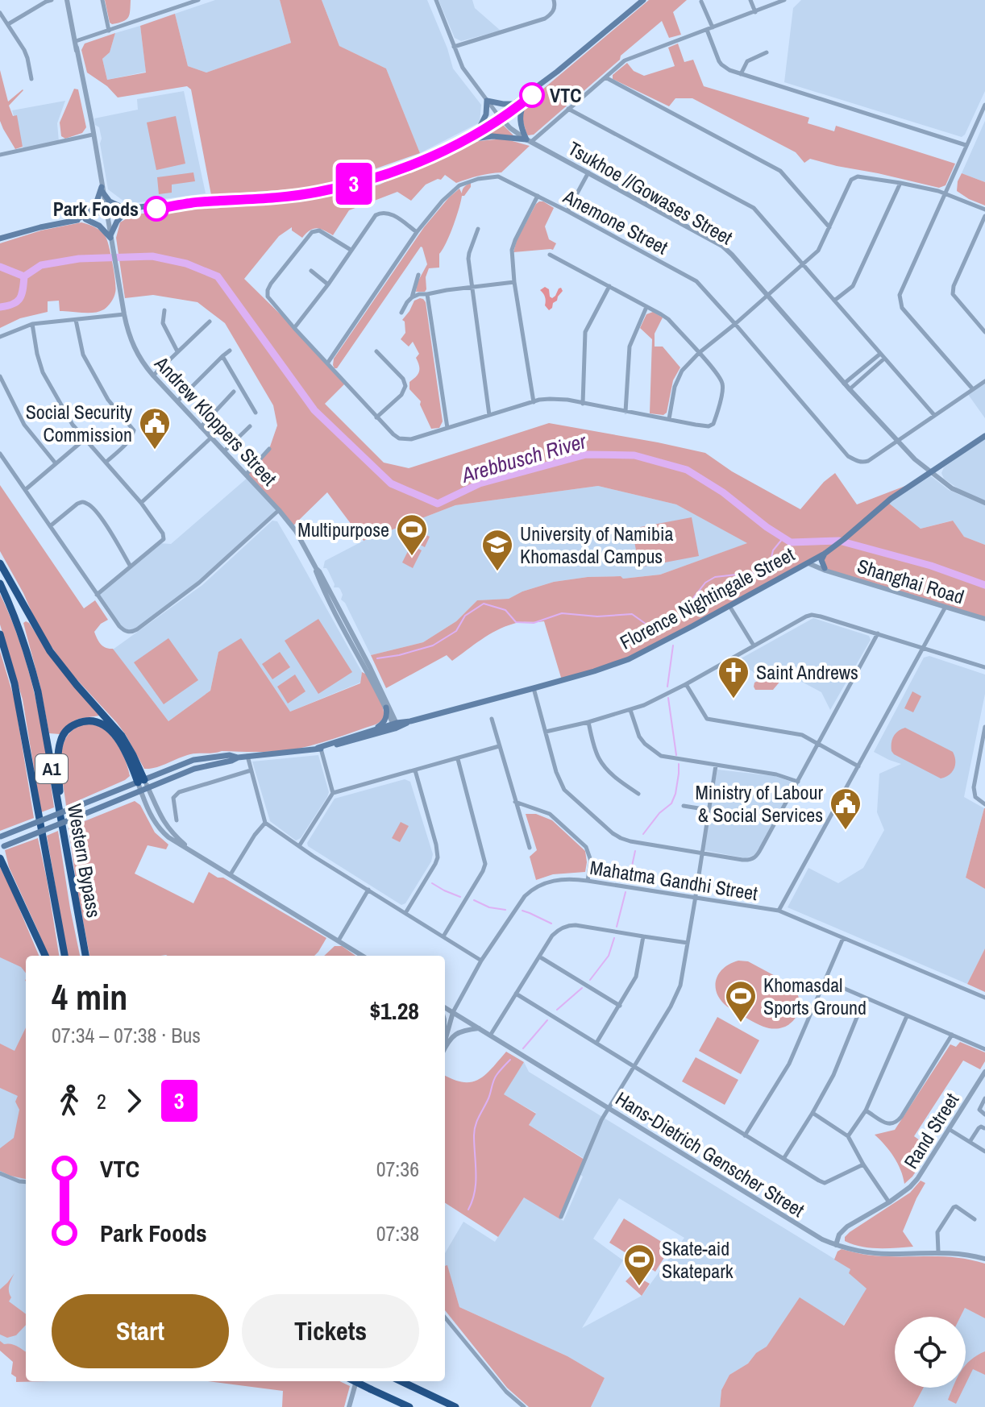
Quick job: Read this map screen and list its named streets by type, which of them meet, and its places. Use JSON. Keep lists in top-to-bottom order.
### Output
{
  "streets": {
    "highway": ["A1", "Western Bypass"],
    "main road": ["Florence Nightingale Street"],
    "street": [
      "Tsukhoe //Gowases Street",
      "Anemone Street",
      "Andrew Kloppers Street",
      "Shanghai Road",
      "Mahatma Gandhi Street",
      "Rand Street",
      "Hans-Dietrich Genscher Street"
    ]
  },
  "crossings": [
    ["Tsukhoe //Gowases Street", "Anemone Street"],
    ["Tsukhoe //Gowases Street", "Florence Nightingale Street"],
    ["Andrew Kloppers Street", "Florence Nightingale Street"],
    ["Shanghai Road", "Florence Nightingale Street"],
    ["Mahatma Gandhi Street", "Hans-Dietrich Genscher Street"],
    ["Rand Street", "Hans-Dietrich Genscher Street"]
  ],
  "water": ["Arebbusch River"],
  "places": {
    "other": ["VTC", "Park Foods"],
    "public building": ["Social Security Commission", "Ministry of Labour & Social Services"],
    "sports": ["Multipurpose", "Khomasdal Sports Ground", "Skate-aid Skatepark"],
    "school or university": ["University of Namibia Khomasdal Campus"],
    "church": ["Saint Andrews"]
  },
  "lines": ["bus line 3"],
  "page": {
    "on_map": "3",
    "heading": ["4 min", "07:34 – 07:38 · Bus", "$1.28"],
    "legs": ["2", "3"],
    "list": [
      {
        "name": "VTC",
        "value": "07:36"
      },
      {
        "name": "Park Foods",
        "value": "07:38"
      }
    ],
    "buttons": ["Start", "Tickets"]
  }
}
